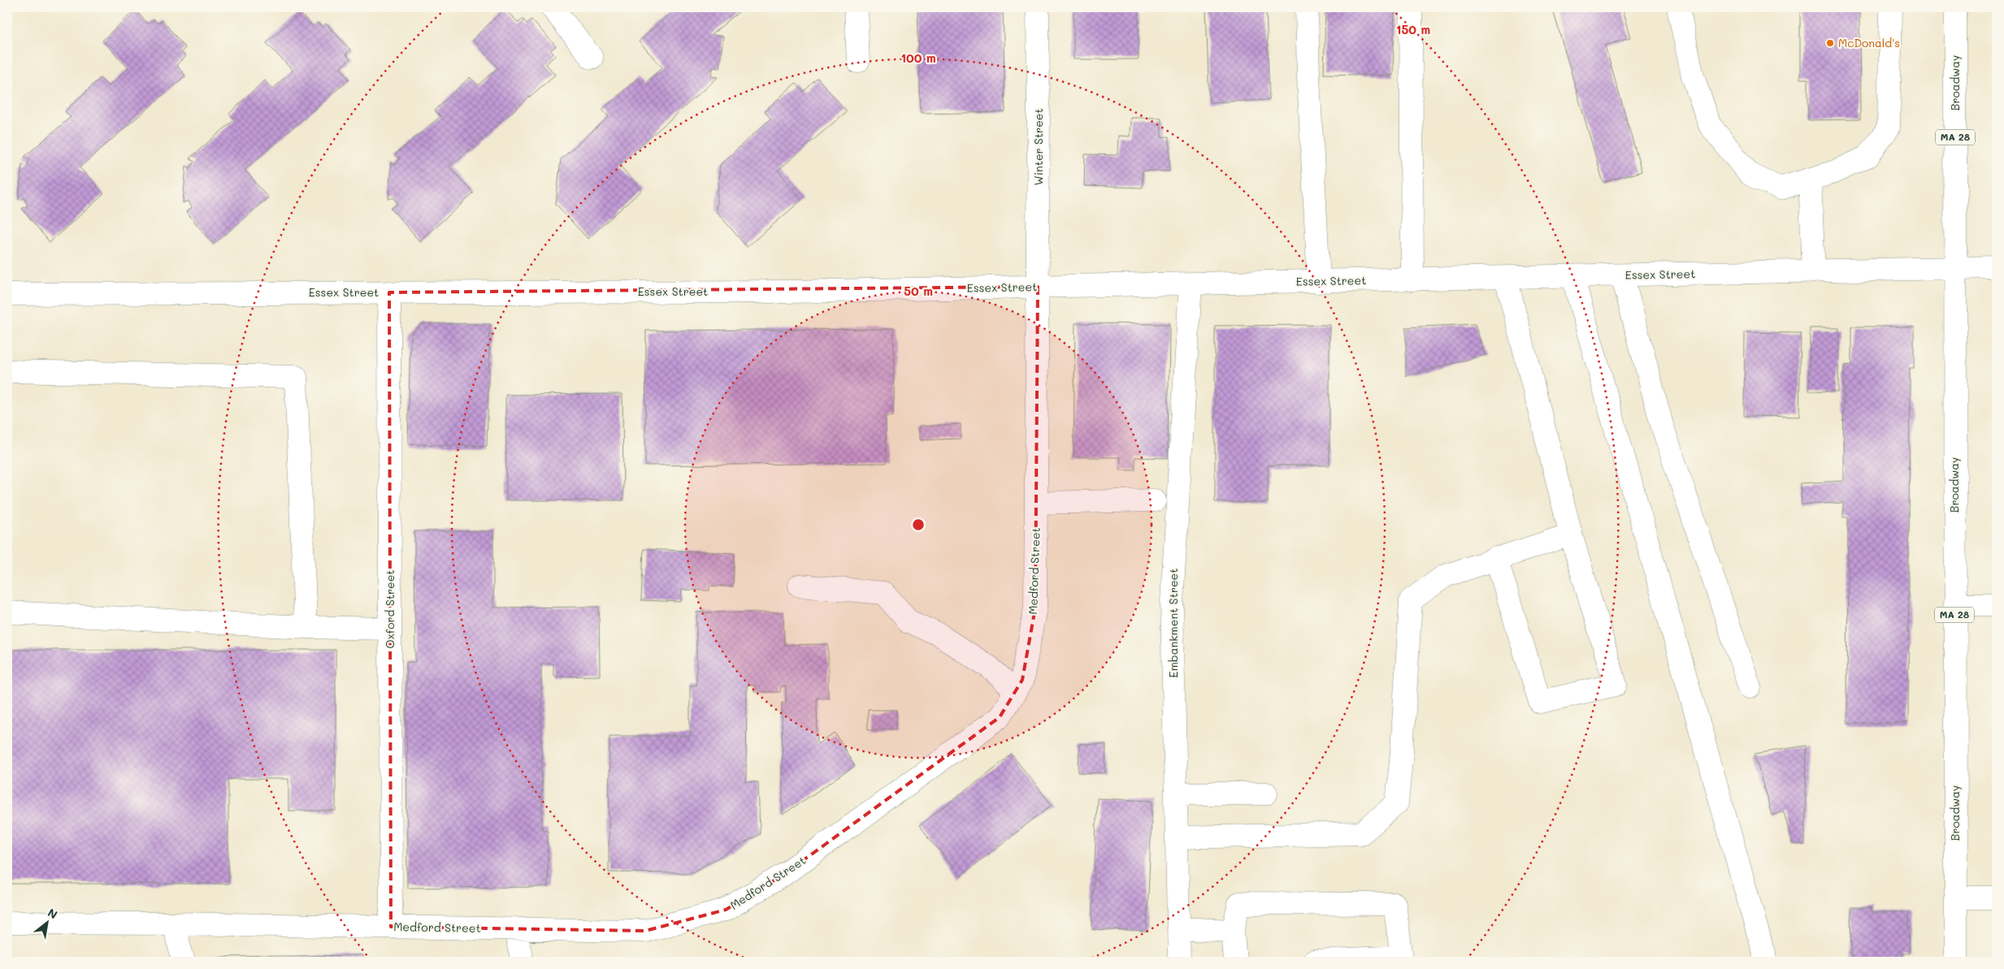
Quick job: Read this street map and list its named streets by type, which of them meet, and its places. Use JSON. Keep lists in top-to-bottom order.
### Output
{
  "streets": {
    "street": [
      "Broadway",
      "MA 28",
      "Winter Street",
      "Essex Street",
      "Medford Street",
      "Oxford Street",
      "Embankment Street"
    ]
  },
  "crossings": [
    ["Broadway", "Essex Street"],
    ["Winter Street", "Essex Street"],
    ["Winter Street", "Medford Street"],
    ["Essex Street", "Medford Street"],
    ["Essex Street", "Oxford Street"],
    ["Essex Street", "Embankment Street"],
    ["Medford Street", "Oxford Street"]
  ],
  "places": ["McDonald's"],
  "north": "top right",
  "rings": ["150 m", "100 m", "50 m"]
}
